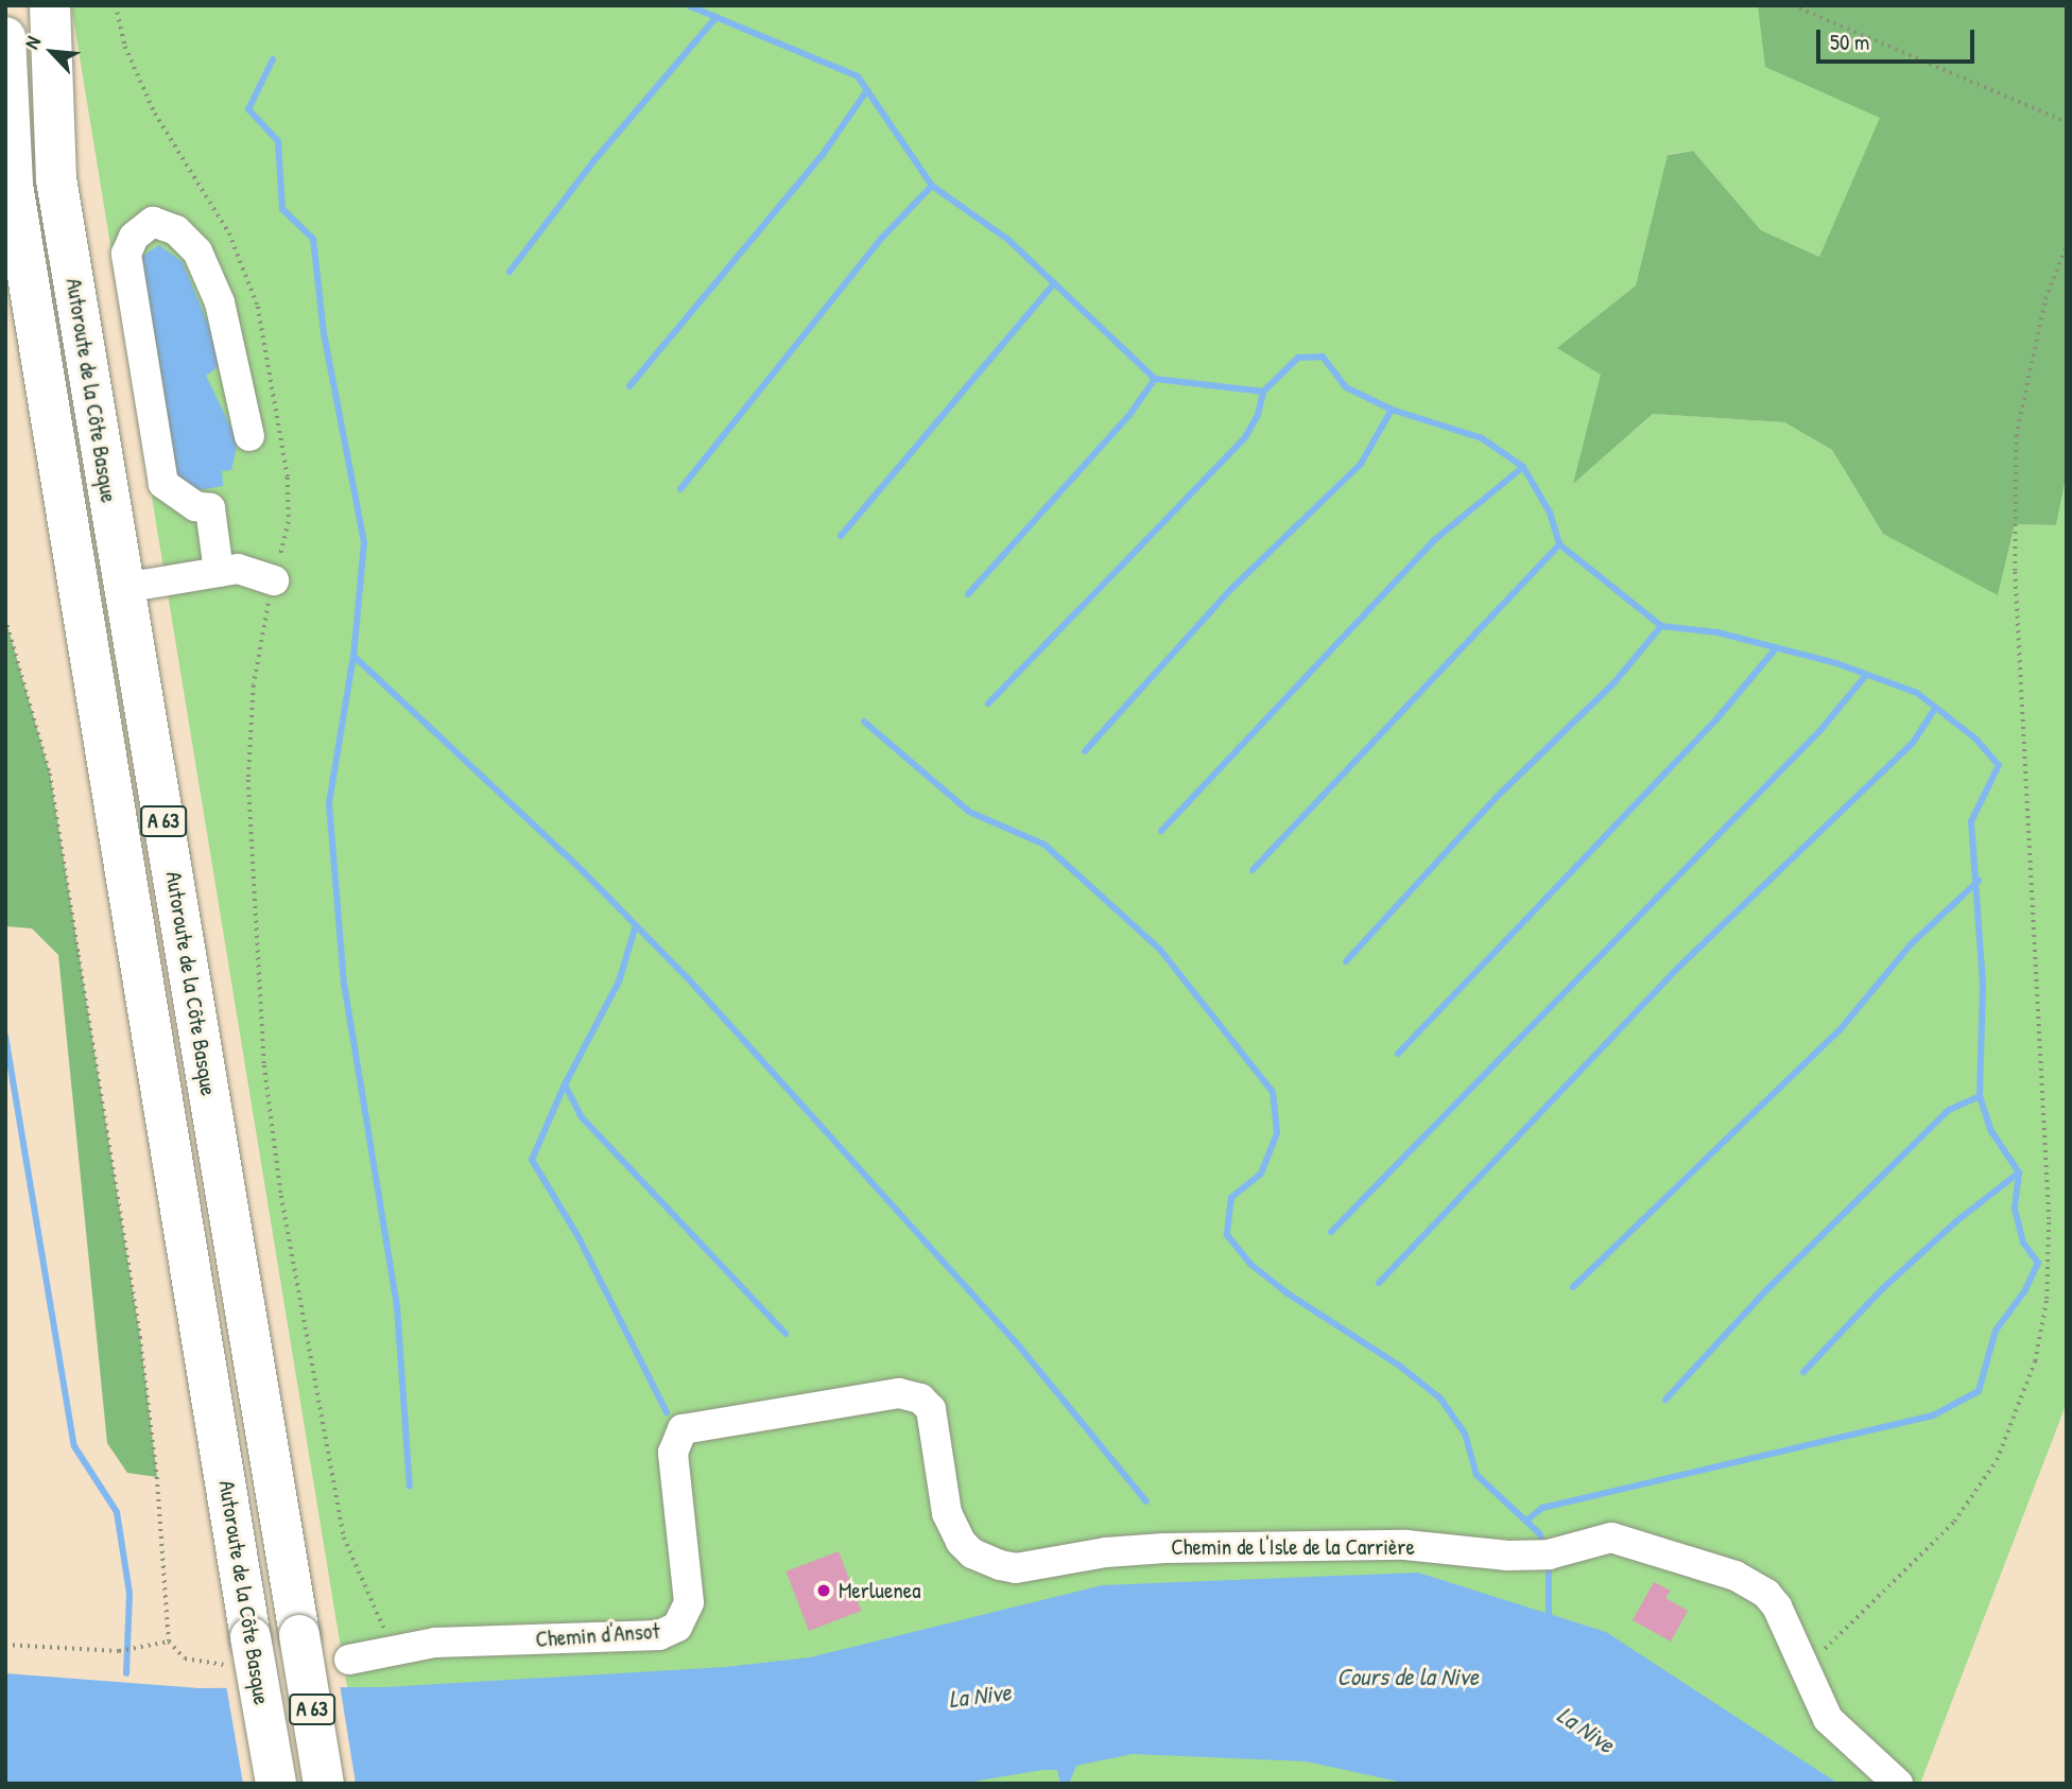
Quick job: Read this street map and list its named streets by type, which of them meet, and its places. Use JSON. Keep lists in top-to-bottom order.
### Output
{
  "streets": {
    "highway": ["Autoroute de la Côte Basque", "A 63"],
    "street": ["Chemin de l'Isle de la Carrière", "Chemin d'Ansot"]
  },
  "crossings": [
    ["Chemin de l'Isle de la Carrière", "Chemin d'Ansot"]
  ],
  "water": ["Cours de la Nive", "La Nive"],
  "places": ["Merluenea"],
  "scale_bar": "50 m",
  "north": "top left"
}
